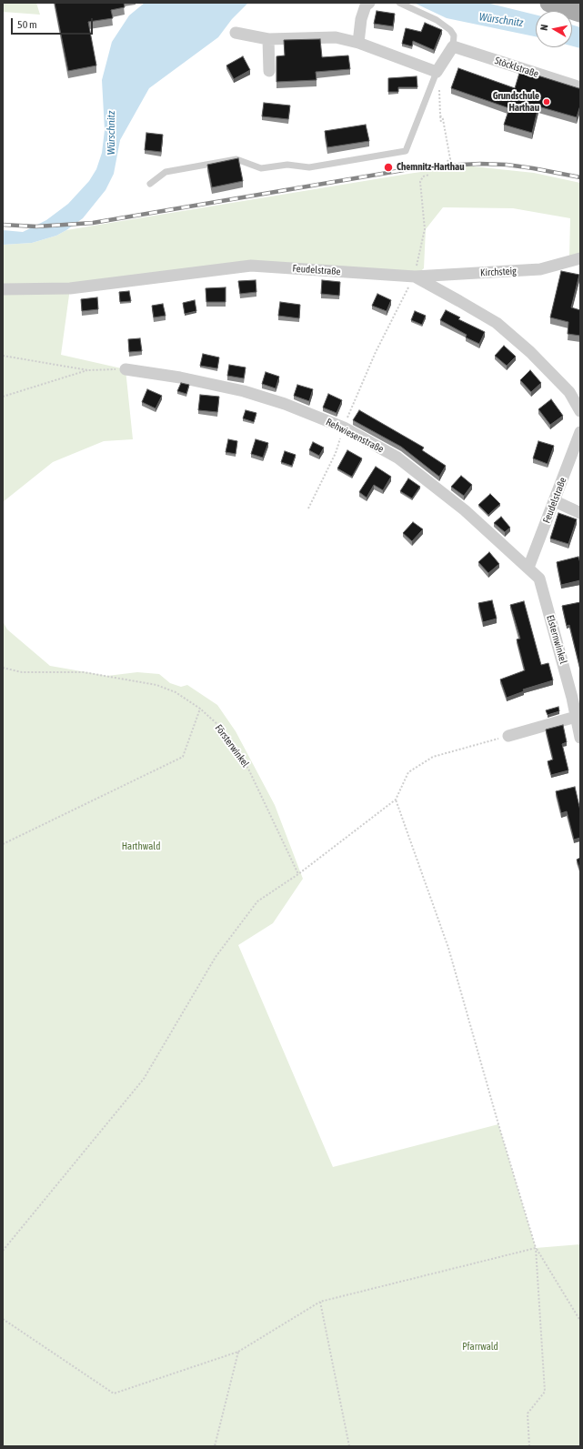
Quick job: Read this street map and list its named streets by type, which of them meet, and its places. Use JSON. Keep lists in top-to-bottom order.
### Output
{
  "streets": {
    "street": [
      "Stöcklstraße",
      "Feudelstraße",
      "Kirchsteig",
      "Rehwiesenstraße",
      "Elsternwinkel"
    ],
    "path": ["Försterwinkel"]
  },
  "crossings": [
    ["Feudelstraße", "Kirchsteig"],
    ["Feudelstraße", "Rehwiesenstraße"],
    ["Feudelstraße", "Elsternwinkel"],
    ["Rehwiesenstraße", "Elsternwinkel"]
  ],
  "water": ["Würschnitz"],
  "parks": ["Harthwald", "Pfarrwald"],
  "places": ["Grundschule Harthau", "Chemnitz-Harthau"],
  "scale_bar": "50 m",
  "north": "left"
}
